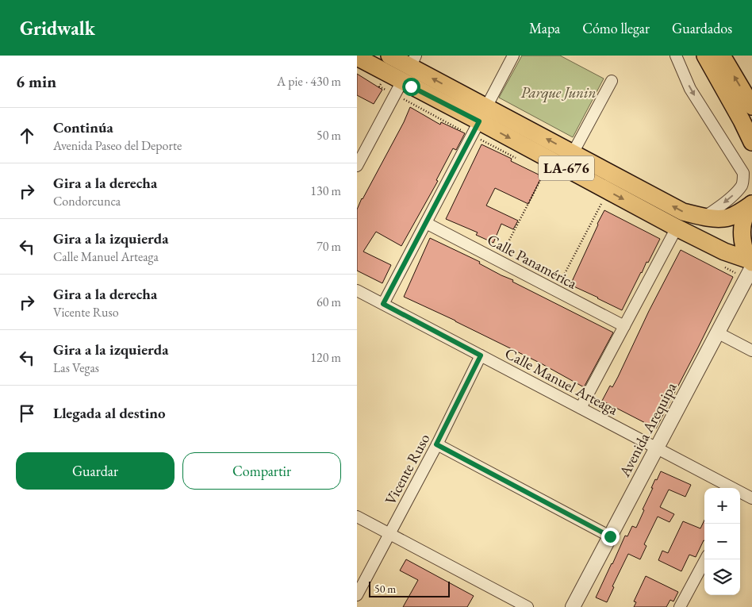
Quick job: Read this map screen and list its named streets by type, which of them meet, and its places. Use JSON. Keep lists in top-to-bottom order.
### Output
{
  "streets": {
    "main road": ["LA-676"],
    "street": [
      "Calle Panamérica",
      "Calle Manuel Arteaga",
      "Avenida Arequipa",
      "Vicente Ruso"
    ]
  },
  "crossings": [
    ["LA-676", "Avenida Arequipa"],
    ["Calle Manuel Arteaga", "Avenida Arequipa"],
    ["Calle Manuel Arteaga", "Vicente Ruso"]
  ],
  "parks": ["Parque Junin"],
  "scale_bar": "50 m",
  "page": {
    "header": "Gridwalk",
    "nav": ["Mapa", "Cómo llegar", "Guardados"],
    "heading": ["6 min", "A pie · 430 m"],
    "list": [
      ["Continúa", "Avenida Paseo del Deporte", "50 m"],
      ["Gira a la derecha", "Condorcunca", "130 m"],
      ["Gira a la izquierda", "Calle Manuel Arteaga", "70 m"],
      ["Gira a la derecha", "Vicente Ruso", "60 m"],
      ["Gira a la izquierda", "Las Vegas", "120 m"],
      "Llegada al destino"
    ],
    "buttons": ["Guardar", "Compartir"],
    "map_buttons": ["+", "−"],
    "scale": "50 m"
  }
}
